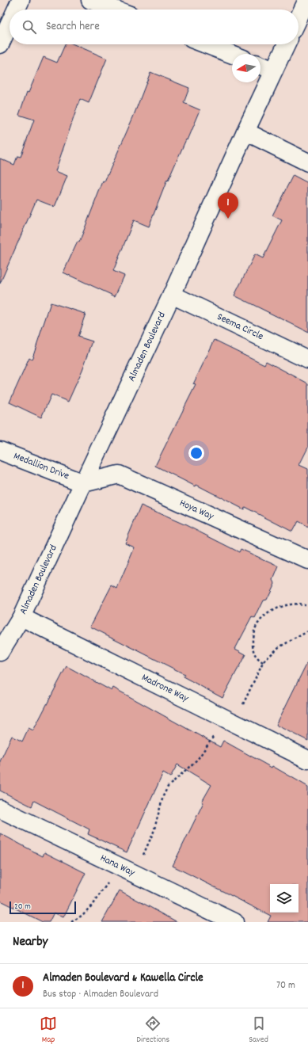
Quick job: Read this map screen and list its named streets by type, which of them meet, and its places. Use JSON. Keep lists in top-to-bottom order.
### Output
{
  "streets": {
    "street": [
      "Seema Circle",
      "Almaden Boulevard",
      "Medallion Drive",
      "Hoya Way",
      "Madrone Way",
      "Hana Way"
    ]
  },
  "crossings": [
    ["Seema Circle", "Almaden Boulevard"],
    ["Almaden Boulevard", "Medallion Drive"],
    ["Almaden Boulevard", "Hoya Way"],
    ["Almaden Boulevard", "Madrone Way"],
    ["Medallion Drive", "Hoya Way"]
  ],
  "scale_bar": "20 m",
  "north": "left",
  "page": {
    "search": "Search here",
    "pins": "1",
    "scale": "20 m",
    "heading": "Nearby",
    "list": [
      {
        "mark": "1",
        "name": "Almaden Boulevard & Kawella Circle",
        "note": "Bus stop · Almaden Boulevard",
        "value": "70 m"
      }
    ],
    "nav": ["Map", "Directions", "Saved"]
  }
}
